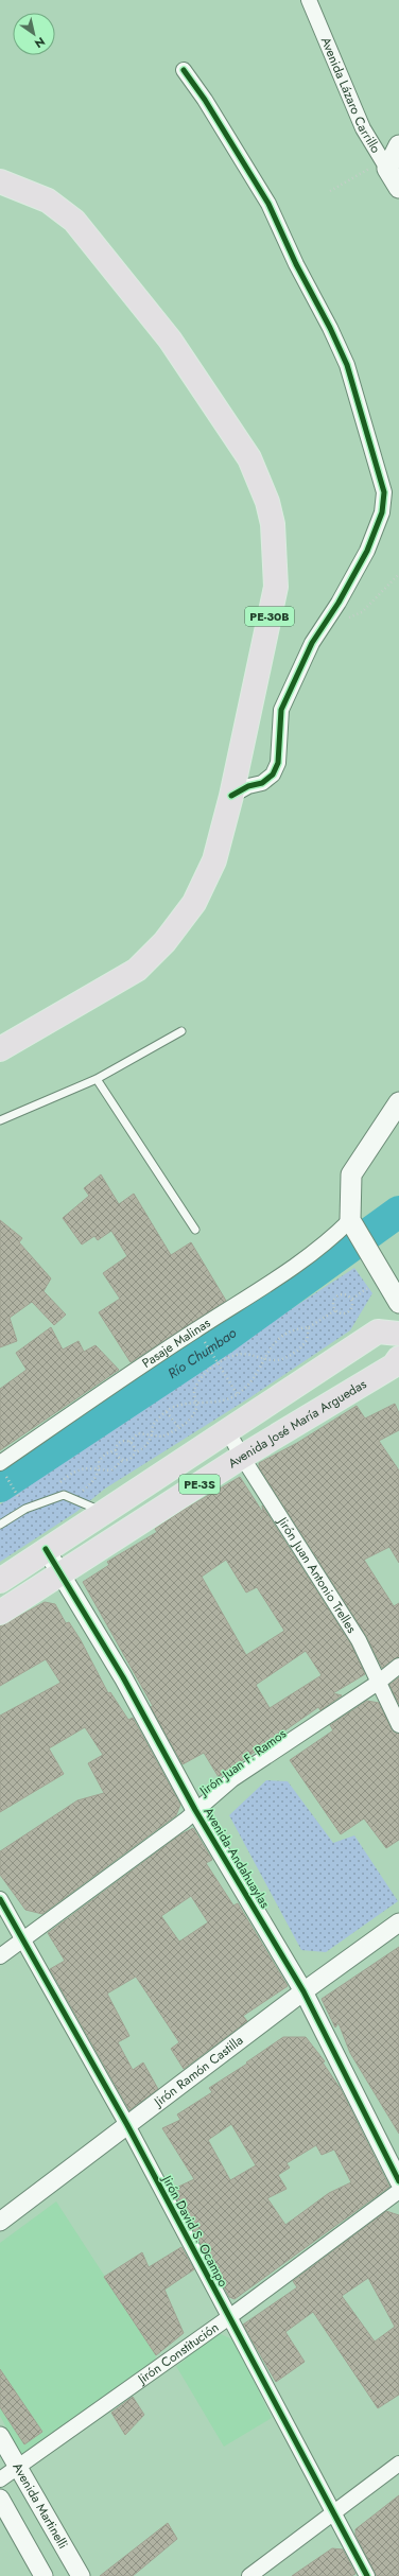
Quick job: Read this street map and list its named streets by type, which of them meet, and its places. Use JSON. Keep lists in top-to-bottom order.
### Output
{
  "streets": {
    "highway": ["PE-30B", "Avenida José María Arguedas", "PE-3S"],
    "main road": ["Avenida Lázaro Carrillo"],
    "street": [
      "Pasaje Malinas",
      "Jirón Juan Antonio Trelles",
      "Jirón Juan F. Ramos",
      "Avenida Andahuaylas",
      "Jirón Ramón Castilla",
      "Jirón David S. Ocampo",
      "Jirón Constitución",
      "Avenida Martinelli"
    ]
  },
  "crossings": [
    ["Avenida José María Arguedas", "Jirón Juan Antonio Trelles"],
    ["Avenida José María Arguedas", "Avenida Andahuaylas"],
    ["PE-3S", "Jirón Juan Antonio Trelles"],
    ["PE-3S", "Avenida Andahuaylas"],
    ["Jirón Juan Antonio Trelles", "Jirón Juan F. Ramos"],
    ["Jirón Juan F. Ramos", "Avenida Andahuaylas"],
    ["Jirón Juan F. Ramos", "Jirón David S. Ocampo"],
    ["Avenida Andahuaylas", "Jirón Ramón Castilla"],
    ["Jirón Ramón Castilla", "Jirón David S. Ocampo"],
    ["Jirón David S. Ocampo", "Jirón Constitución"],
    ["Jirón Constitución", "Avenida Martinelli"]
  ],
  "water": ["Río Chumbao"],
  "north": "bottom right"
}
